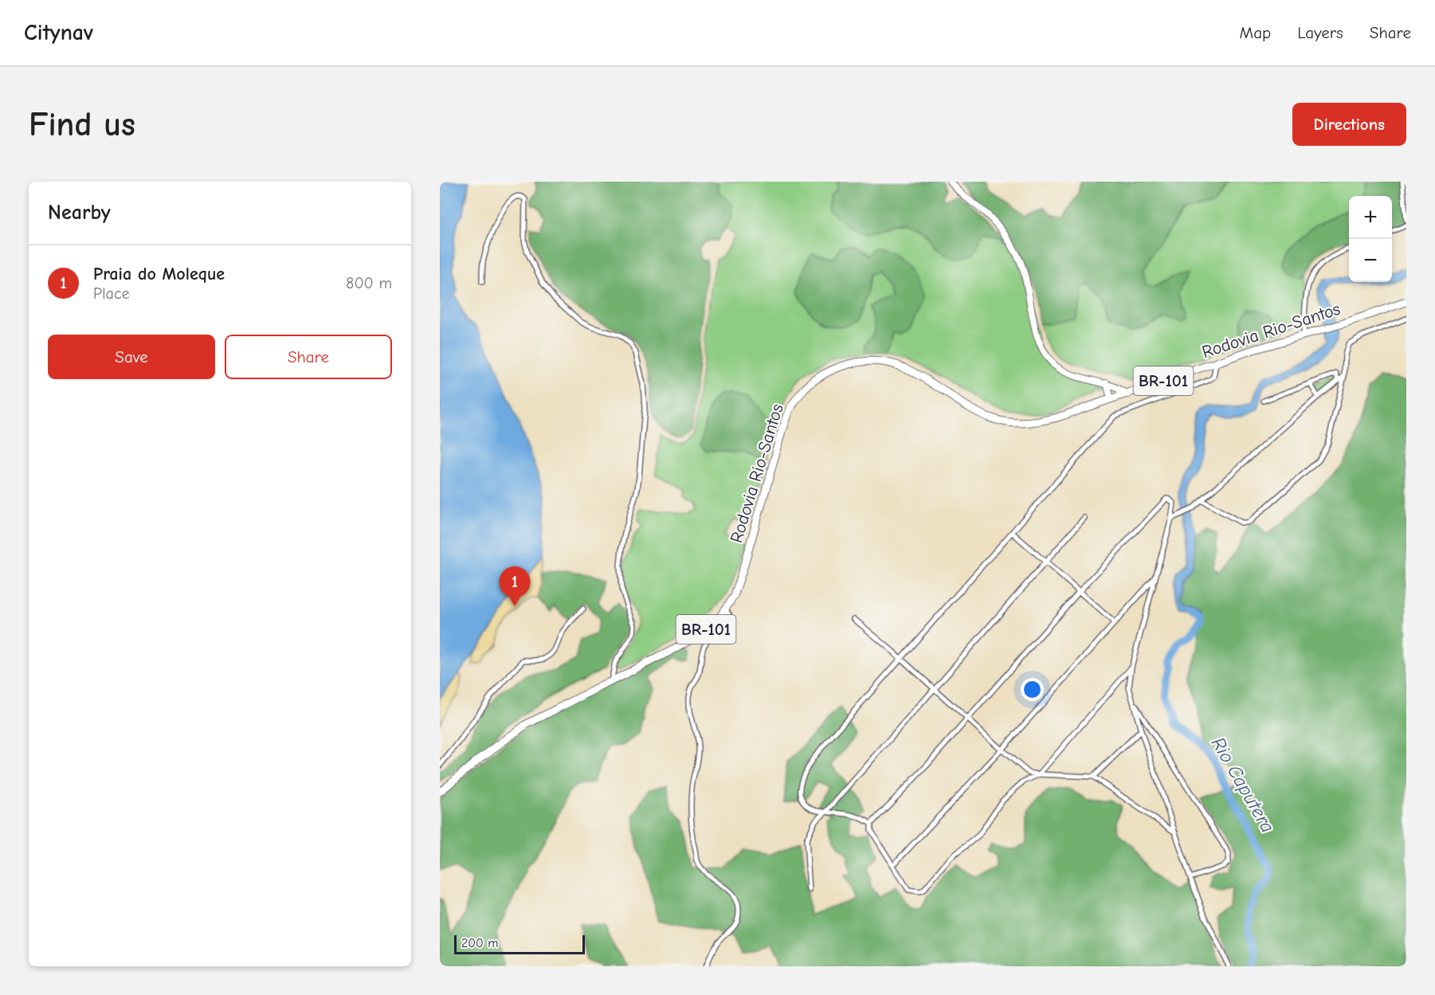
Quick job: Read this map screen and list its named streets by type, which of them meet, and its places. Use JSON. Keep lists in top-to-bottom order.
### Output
{
  "streets": {
    "highway": ["Rodovia Rio-Santos", "BR-101"]
  },
  "water": ["Rio Caputera"],
  "scale_bar": "200 m",
  "page": {
    "header": "Citynav",
    "nav": ["Map", "Layers", "Share"],
    "buttons": [
      "Directions",
      ["Save", "Share"]
    ],
    "title": "Find us",
    "heading": "Nearby",
    "map_buttons": ["+", "−"],
    "list": [
      {
        "mark": "1",
        "name": "Praia do Moleque",
        "note": "Place",
        "value": "800 m"
      }
    ],
    "pins": "1",
    "scale": "200 m"
  }
}
